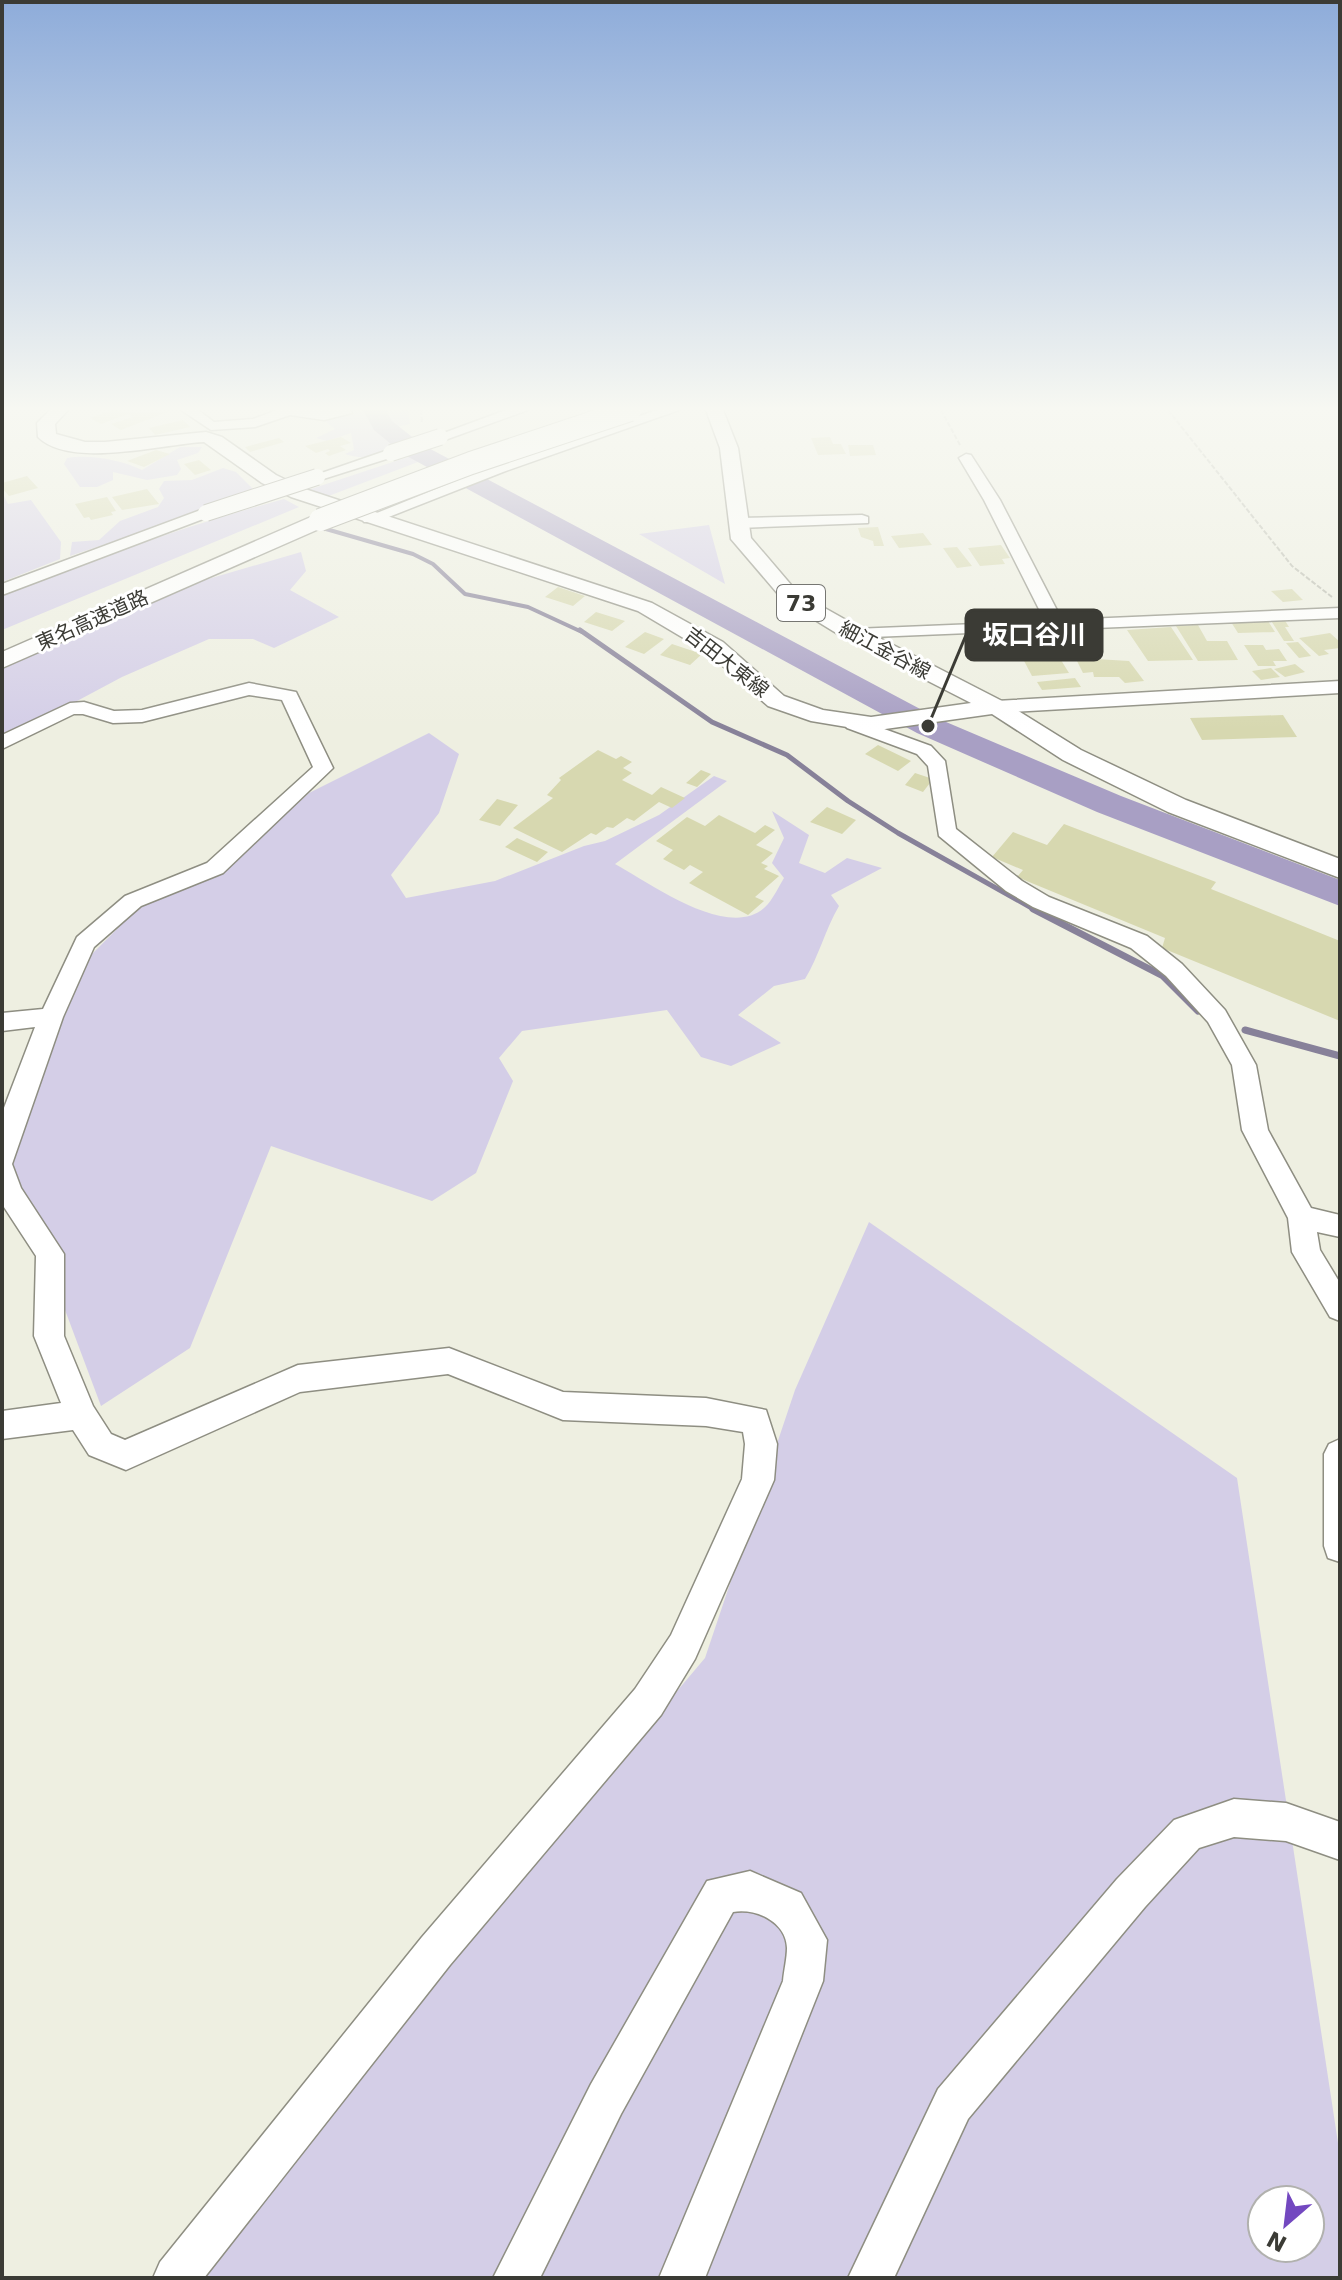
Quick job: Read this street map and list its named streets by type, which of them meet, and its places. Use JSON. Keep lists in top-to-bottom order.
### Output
{
  "streets": {
    "highway": ["東名高速道路"],
    "main road": ["73", "細江金谷線", "吉田大東線"]
  },
  "crossings": [
    ["73", "細江金谷線"],
    ["73", "吉田大東線"],
    ["細江金谷線", "吉田大東線"]
  ],
  "places": ["坂口谷川"],
  "north": "bottom left"
}
